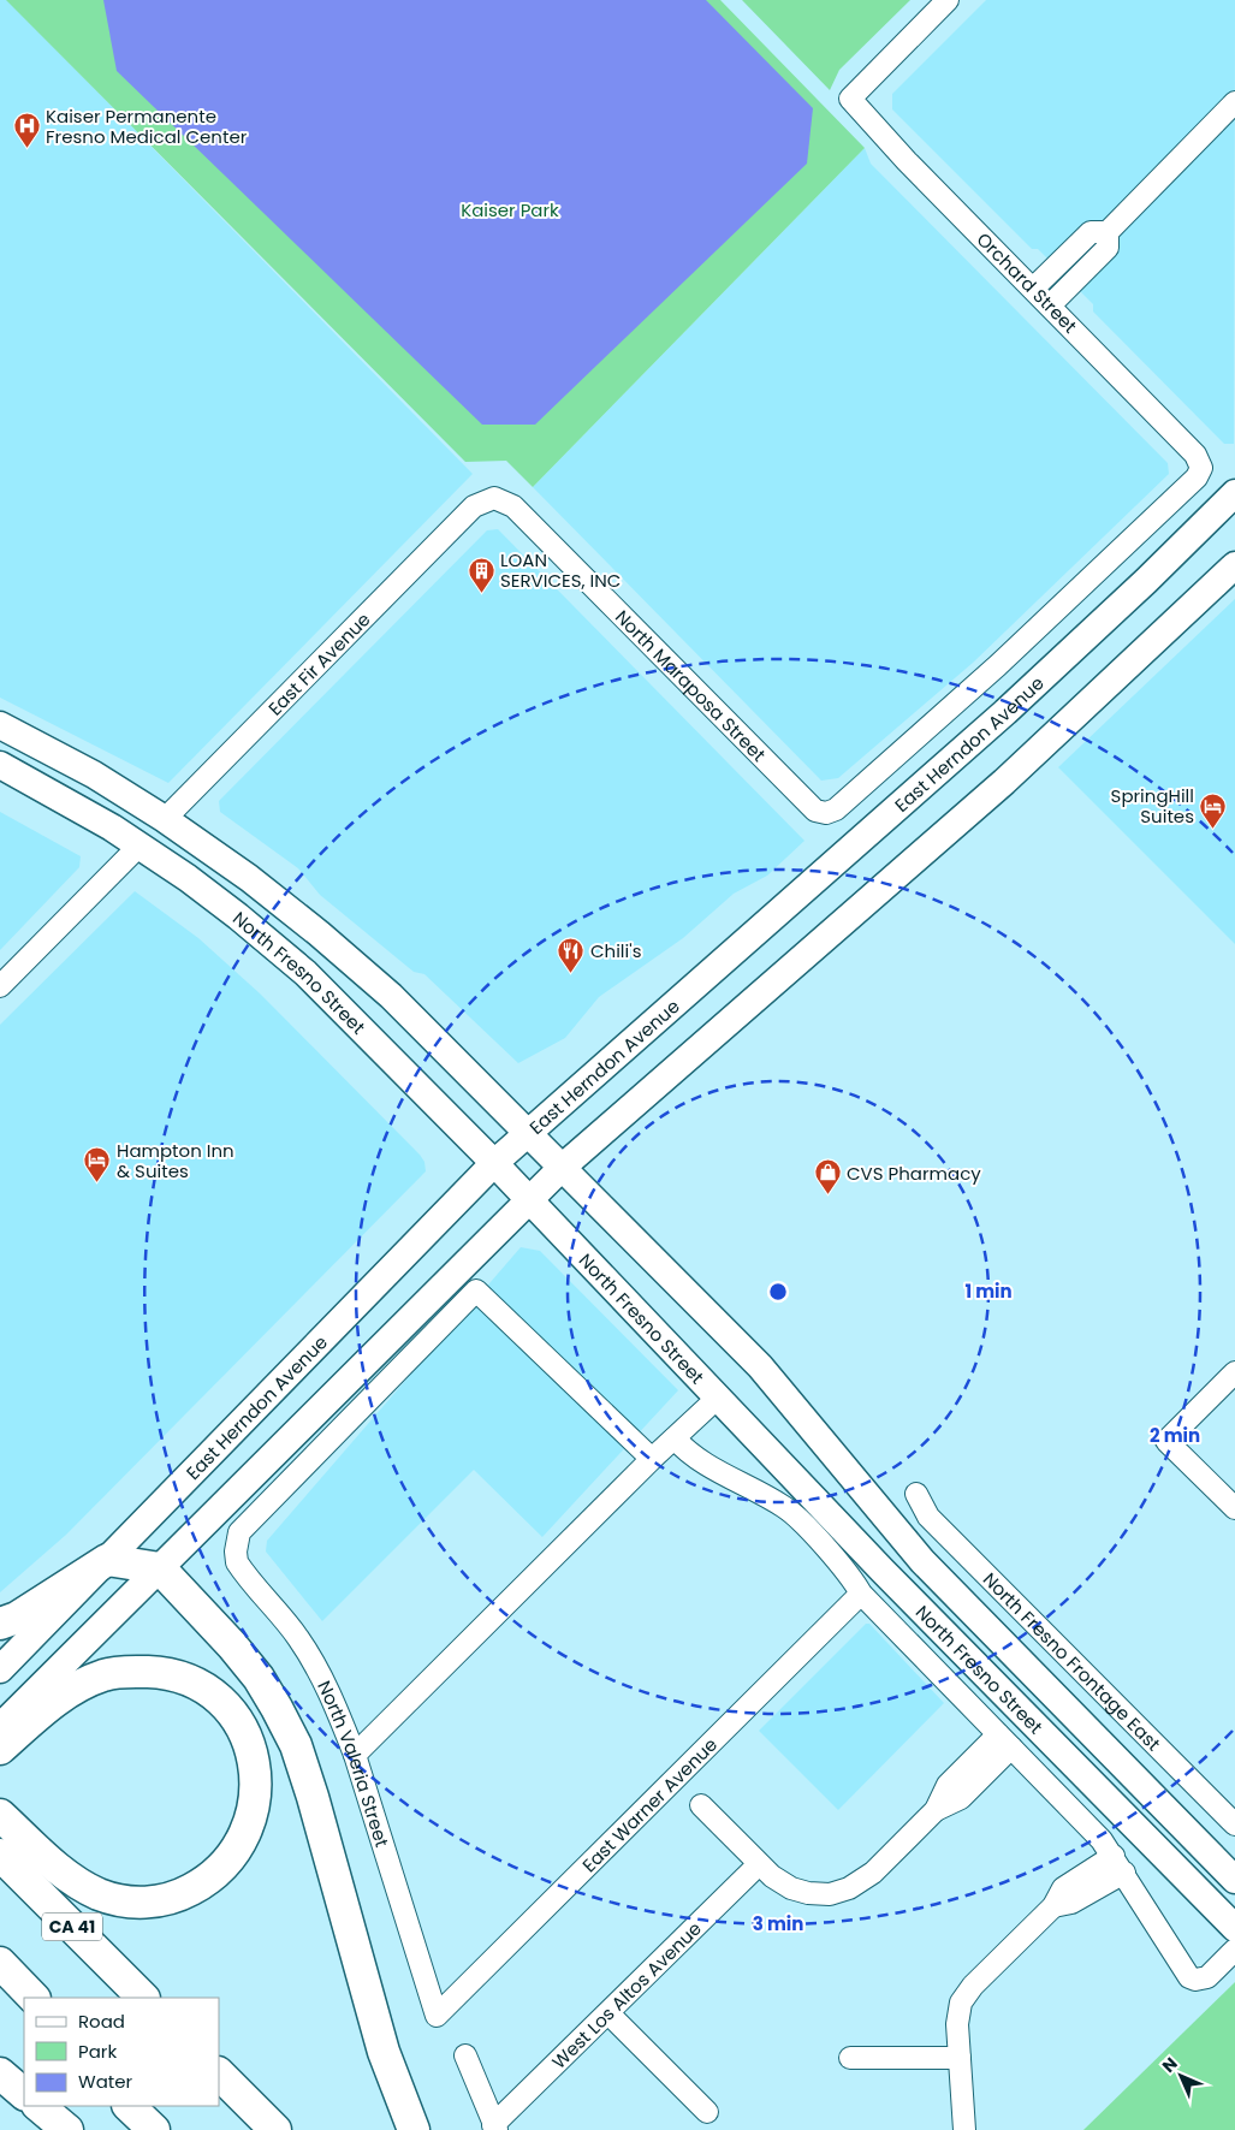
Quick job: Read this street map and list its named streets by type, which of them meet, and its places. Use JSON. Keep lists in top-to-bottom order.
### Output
{
  "streets": {
    "highway": ["CA 41"],
    "main road": ["East Herndon Avenue", "North Fresno Street"],
    "street": [
      "Orchard Street",
      "East Fir Avenue",
      "North Maraposa Street",
      "North Fresno Frontage East",
      "North Valeria Street",
      "East Warner Avenue",
      "West Los Altos Avenue"
    ]
  },
  "crossings": [
    ["Orchard Street", "East Herndon Avenue"],
    ["East Fir Avenue", "North Maraposa Street"],
    ["East Fir Avenue", "North Fresno Street"],
    ["North Maraposa Street", "East Herndon Avenue"],
    ["East Herndon Avenue", "North Fresno Street"],
    ["North Valeria Street", "East Warner Avenue"]
  ],
  "parks": ["Kaiser Park"],
  "places": {
    "hospital": ["Kaiser Permanente Fresno Medical Center"],
    "building": ["LOAN SERVICES, INC"],
    "hotel": ["SpringHill Suites", "Hampton Inn & Suites"],
    "restaurant": ["Chili's"],
    "shop": ["CVS Pharmacy"]
  },
  "legend": ["Road", "Park", "Water"],
  "north": "top left",
  "rings": ["1 min", "2 min", "3 min"]
}
